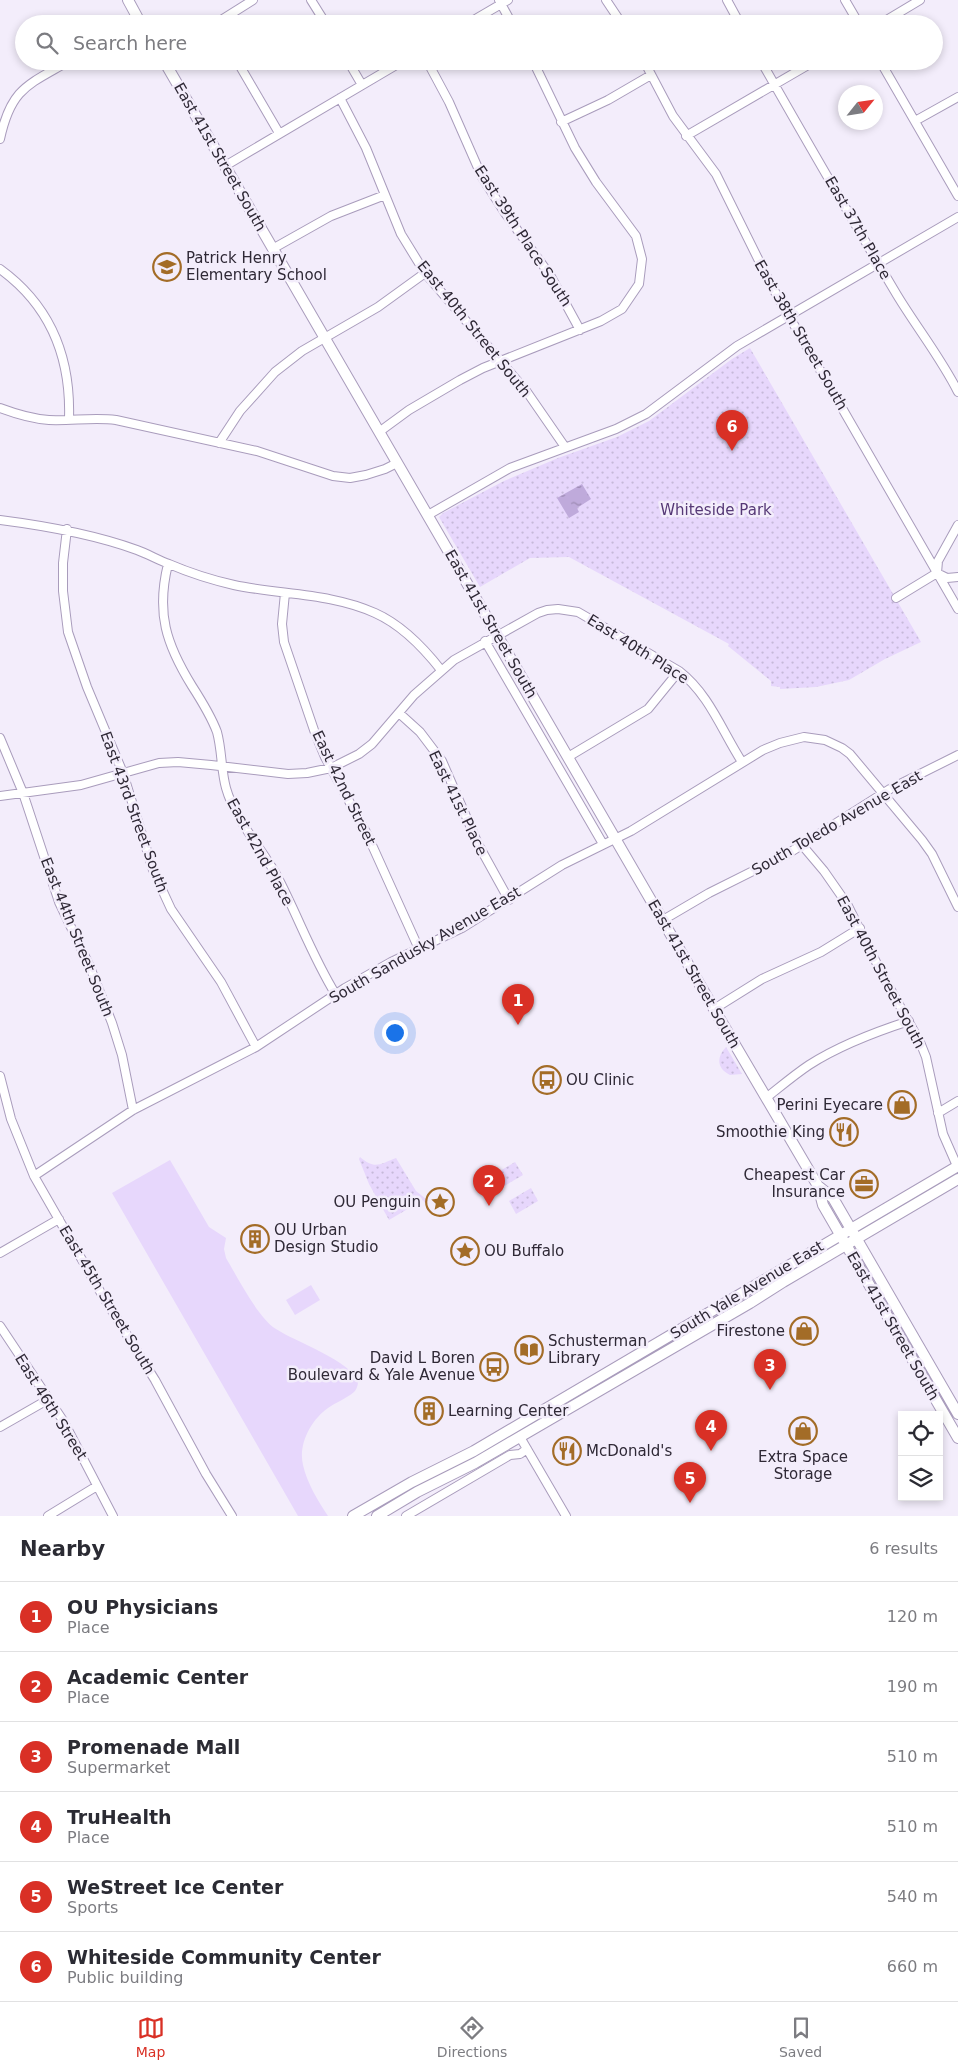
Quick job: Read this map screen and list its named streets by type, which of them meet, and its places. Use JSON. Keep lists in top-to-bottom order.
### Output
{
  "streets": {
    "main road": ["East 41st Street South", "South Yale Avenue East"],
    "street": [
      "East 37th Place",
      "East 39th Place South",
      "East 40th Street South",
      "East 38th Street South",
      "East 40th Place",
      "East 42nd Street",
      "East 41st Place",
      "East 43rd Street South",
      "South Toledo Avenue East",
      "East 42nd Place",
      "East 44th Street South",
      "South Sandusky Avenue East",
      "East 45th Street South",
      "East 46th Street"
    ]
  },
  "crossings": [
    ["East 41st Street South", "East 40th Place"],
    ["East 41st Street South", "South Toledo Avenue East"],
    ["East 41st Street South", "South Sandusky Avenue East"],
    ["East 41st Street South", "South Yale Avenue East"],
    ["East 40th Street South", "South Toledo Avenue East"],
    ["East 40th Street South", "South Yale Avenue East"],
    ["East 40th Place", "East 42nd Street"],
    ["East 40th Place", "East 41st Place"],
    ["East 40th Place", "East 43rd Street South"],
    ["East 40th Place", "East 42nd Place"],
    ["East 40th Place", "East 44th Street South"],
    ["East 40th Place", "South Sandusky Avenue East"],
    ["East 42nd Street", "South Sandusky Avenue East"],
    ["East 41st Place", "South Sandusky Avenue East"],
    ["East 43rd Street South", "South Sandusky Avenue East"],
    ["South Toledo Avenue East", "South Sandusky Avenue East"],
    ["East 42nd Place", "South Sandusky Avenue East"],
    ["East 44th Street South", "South Sandusky Avenue East"],
    ["South Sandusky Avenue East", "East 45th Street South"]
  ],
  "parks": ["Whiteside Park"],
  "places": {
    "school or university": ["Patrick Henry Elementary School"],
    "bus stop": ["OU Clinic", "David L Boren Boulevard & Yale Avenue"],
    "shop": ["Perini Eyecare", "Firestone", "Extra Space Storage"],
    "restaurant": ["Smoothie King", "McDonald's"],
    "office": ["Cheapest Car Insurance"],
    "place": ["OU Penguin", "OU Buffalo"],
    "building": ["OU Urban Design Studio", "Learning Center"],
    "library": ["Schusterman Library"]
  },
  "north": "top right",
  "page": {
    "search": "Search here",
    "pins": [
      "6",
      "1",
      "2",
      "3",
      "4",
      "5"
    ],
    "heading": ["Nearby", "6 results"],
    "list": [
      {
        "mark": "1",
        "name": "OU Physicians",
        "note": "Place",
        "value": "120 m"
      },
      {
        "mark": "2",
        "name": "Academic Center",
        "note": "Place",
        "value": "190 m"
      },
      {
        "mark": "3",
        "name": "Promenade Mall",
        "note": "Supermarket",
        "value": "510 m"
      },
      {
        "mark": "4",
        "name": "TruHealth",
        "note": "Place",
        "value": "510 m"
      },
      {
        "mark": "5",
        "name": "WeStreet Ice Center",
        "note": "Sports",
        "value": "540 m"
      },
      {
        "mark": "6",
        "name": "Whiteside Community Center",
        "note": "Public building",
        "value": "660 m"
      }
    ],
    "nav": ["Map", "Directions", "Saved"]
  }
}
